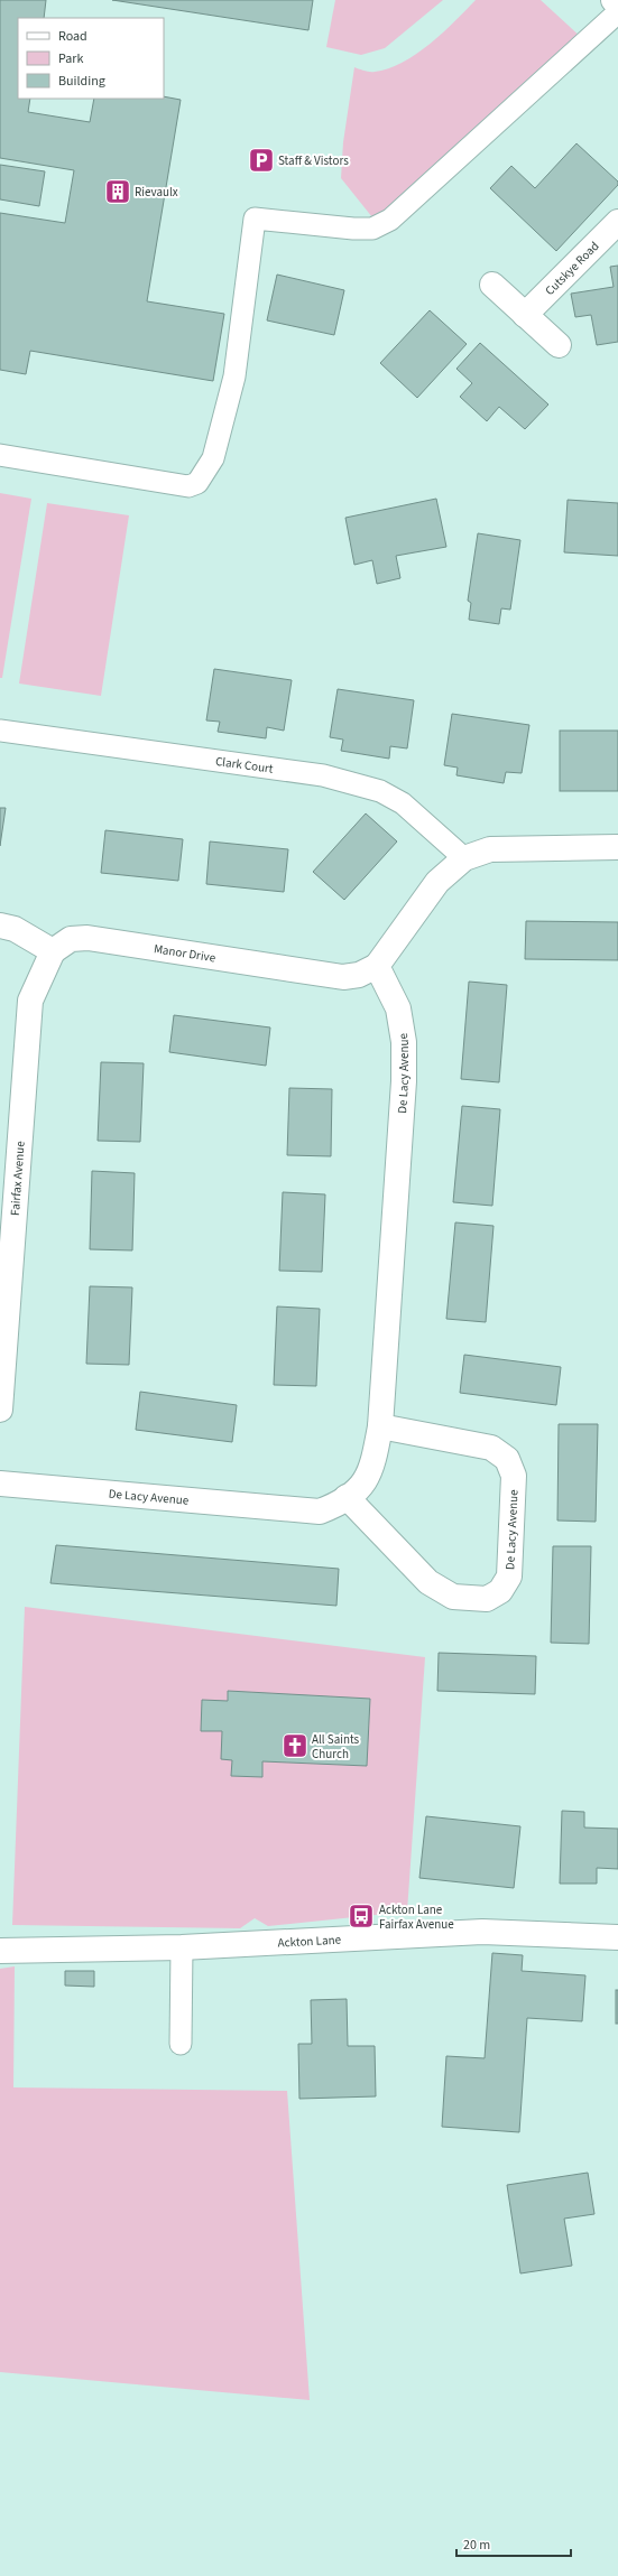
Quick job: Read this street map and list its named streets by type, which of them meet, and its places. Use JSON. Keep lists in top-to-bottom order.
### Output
{
  "streets": {
    "street": [
      "Cutskye Road",
      "Manor Drive",
      "De Lacy Avenue",
      "Fairfax Avenue",
      "Ackton Lane"
    ],
    "lane": ["Clark Court"]
  },
  "crossings": [
    ["Manor Drive", "De Lacy Avenue"],
    ["Manor Drive", "Fairfax Avenue"]
  ],
  "places": {
    "parking": ["Staff & Vistors"],
    "building": ["Rievaulx"],
    "church": ["All Saints Church"],
    "bus stop": ["Ackton Lane Fairfax Avenue"]
  },
  "legend": ["Road", "Park", "Building"],
  "scale_bar": "20 m"
}
